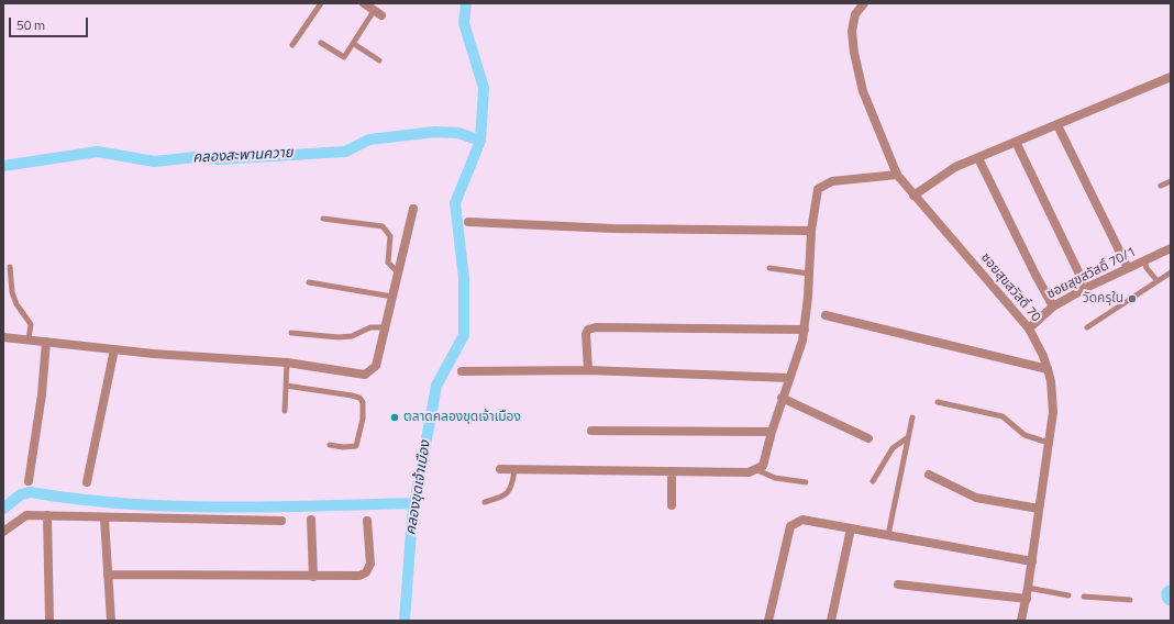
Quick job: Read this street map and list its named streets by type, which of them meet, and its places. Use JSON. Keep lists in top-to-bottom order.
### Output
{
  "streets": {
    "street": ["ซอยสุขสวัสดิ์ 70/1", "ซอยสุขสวัสดิ์ 70"]
  },
  "crossings": [
    ["ซอยสุขสวัสดิ์ 70/1", "ซอยสุขสวัสดิ์ 70"]
  ],
  "water": ["คลองสะพานควาย", "คลองขุดเจ้าเมือง"],
  "places": ["วัดครุใน", "ตลาดคลองขุดเจ้าเมือง"],
  "scale_bar": "50 m"
}
